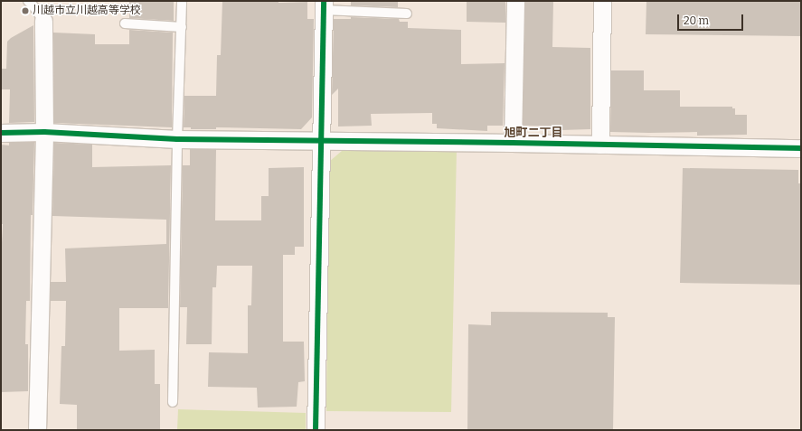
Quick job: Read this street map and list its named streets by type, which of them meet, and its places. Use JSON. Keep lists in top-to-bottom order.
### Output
{
  "districts": ["旭町二丁目"],
  "places": ["川越市立川越高等学校"],
  "scale_bar": "20 m"
}
